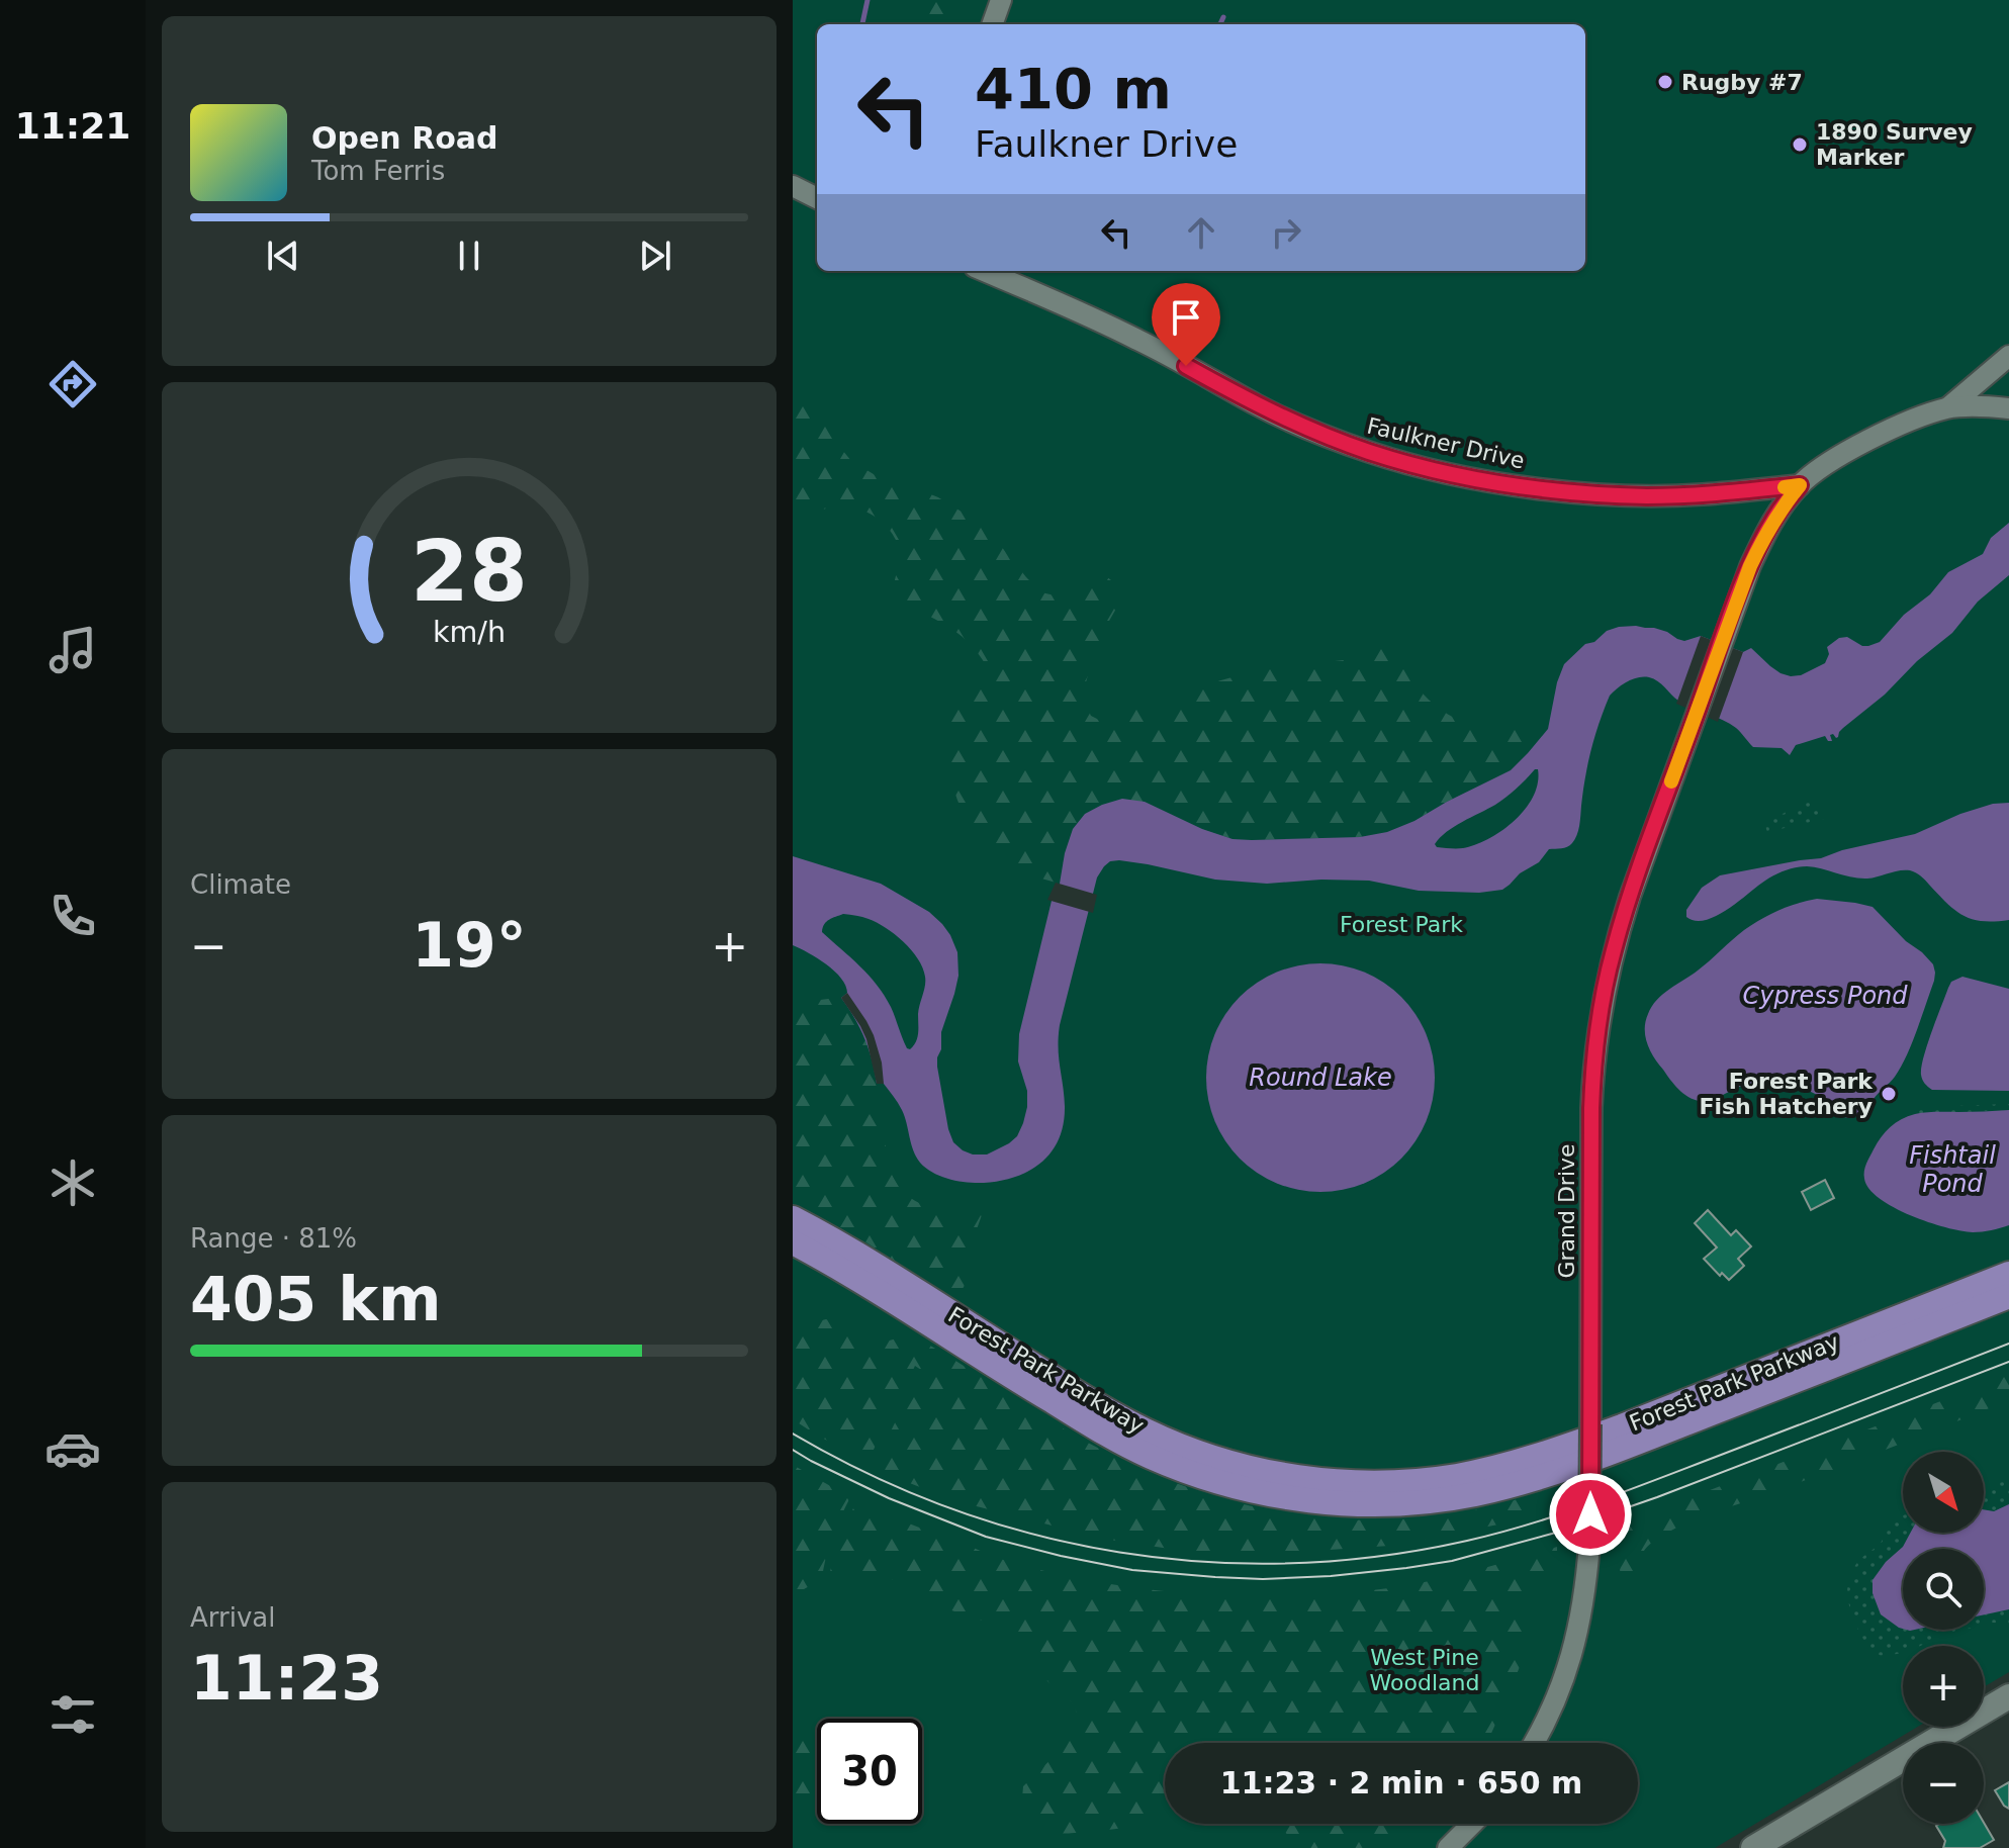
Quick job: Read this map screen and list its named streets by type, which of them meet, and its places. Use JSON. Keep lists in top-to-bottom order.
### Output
{
  "streets": {
    "main road": ["Forest Park Parkway"],
    "street": ["Faulkner Drive", "Grand Drive"]
  },
  "crossings": [
    ["Faulkner Drive", "Grand Drive"]
  ],
  "water": ["Cypress Pond", "Round Lake", "Fishtail Pond"],
  "parks": ["Forest Park", "West Pine Woodland"],
  "places": ["Rugby #7", "1890 Survey Marker", "Forest Park Fish Hatchery"],
  "north": "bottom right",
  "page": {
    "tabs": "11:21",
    "turn": ["410 m", "Faulkner Drive"],
    "song": ["Open Road", "Tom Ferris"],
    "tile": [
      "Climate",
      ["Range · 81%", "405 km"],
      ["Arrival", "11:23"]
    ],
    "heat": ["−", "19°", "+"],
    "map_buttons": ["+", "−"],
    "limit": "30",
    "trip": "11:23 · 2 min · 650 m",
    "gauge": ["28", "km/h"]
  }
}
